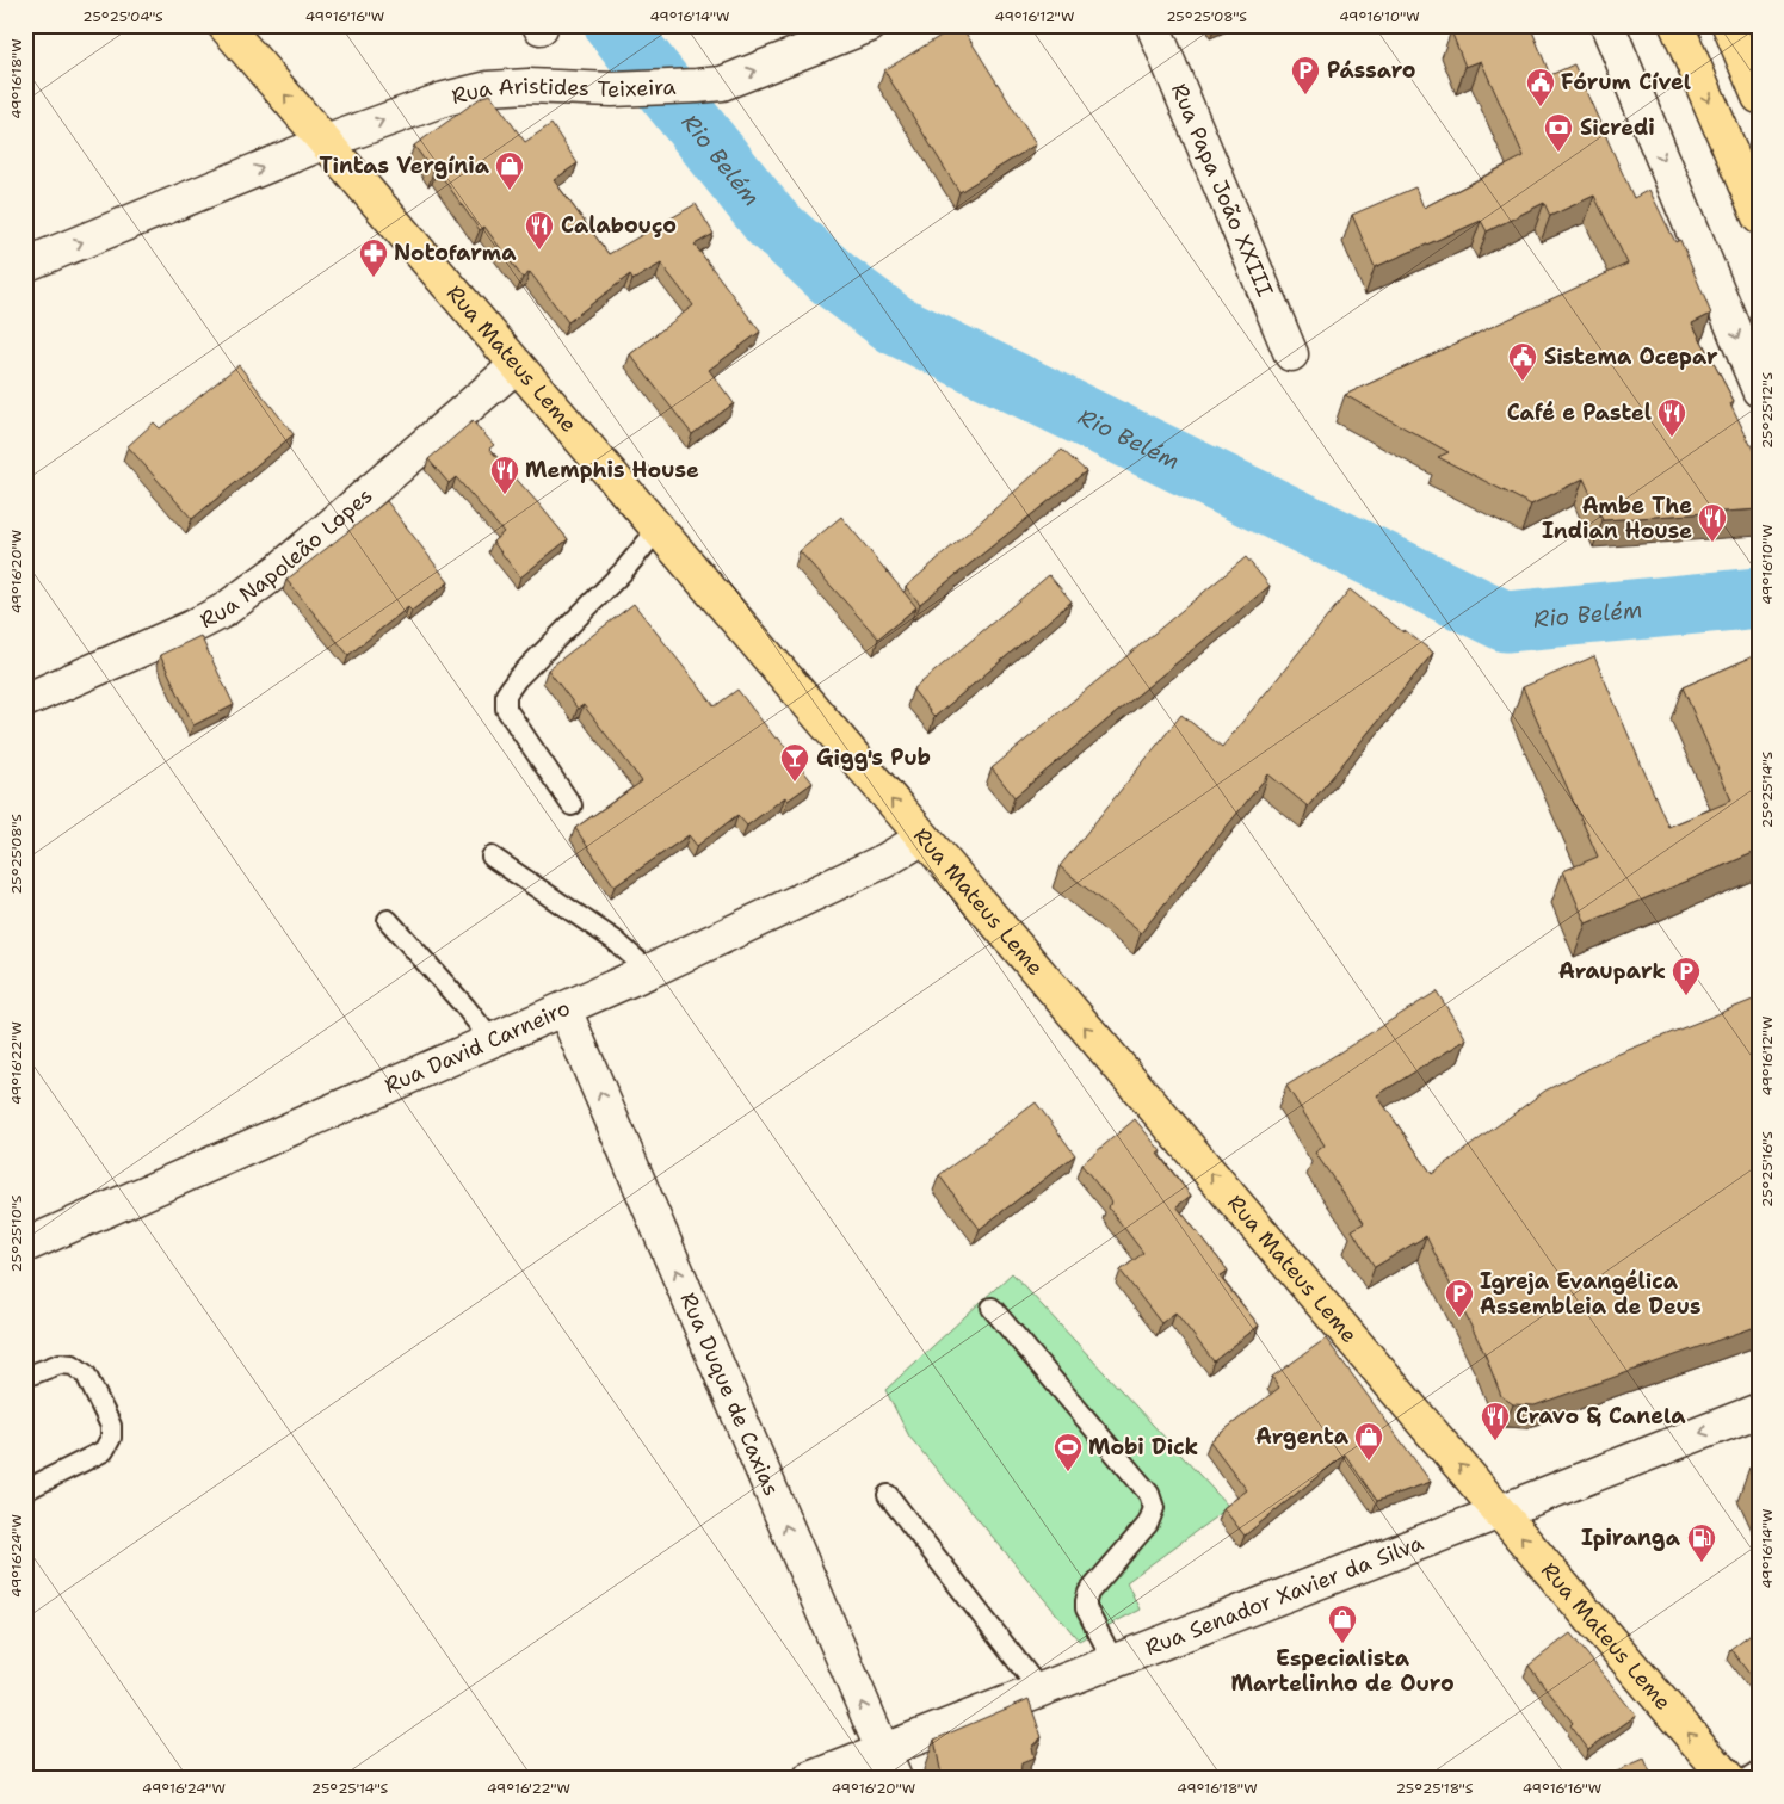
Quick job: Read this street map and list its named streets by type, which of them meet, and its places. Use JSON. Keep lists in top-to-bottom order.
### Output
{
  "streets": {
    "main road": ["Rua Mateus Leme"],
    "street": [
      "Rua Aristides Teixeira",
      "Rua Papa João XXIII",
      "Rua Napoleão Lopes",
      "Rua David Carneiro",
      "Rua Duque de Caxias",
      "Rua Senador Xavier da Silva"
    ]
  },
  "crossings": [
    ["Rua Aristides Teixeira", "Rua Mateus Leme"],
    ["Rua Mateus Leme", "Rua Napoleão Lopes"],
    ["Rua Mateus Leme", "Rua David Carneiro"],
    ["Rua Mateus Leme", "Rua Senador Xavier da Silva"],
    ["Rua David Carneiro", "Rua Duque de Caxias"],
    ["Rua Duque de Caxias", "Rua Senador Xavier da Silva"]
  ],
  "one_way": ["Rua Aristides Teixeira", "Rua Mateus Leme", "Rua Duque de Caxias"],
  "water": ["Rio Belém"],
  "places": {
    "parking": ["Pássaro", "Araupark", "Igreja Evangélica Assembleia de Deus"],
    "public building": ["Fórum Cível", "Sistema Ocepar"],
    "bank": ["Sicredi"],
    "shop": ["Tintas Vergínia", "Argenta", "Especialista Martelinho de Ouro"],
    "restaurant": [
      "Calabouço",
      "Café e Pastel",
      "Memphis House",
      "Ambe The Indian House",
      "Cravo & Canela"
    ],
    "pharmacy": ["Notofarma"],
    "bar": ["Gigg's Pub"],
    "sports": ["Mobi Dick"],
    "fuel station": ["Ipiranga"]
  },
  "coordinates": [
    "25°25'04\"S",
    "49°16'16\"W",
    "49°16'14\"W",
    "49°16'12\"W",
    "25°25'08\"S",
    "49°16'10\"W",
    "49°16'18\"W",
    "25°25'12\"S",
    "49°16'20\"W",
    "25°25'14\"S",
    "49°16'22\"W",
    "25°25'16\"S",
    "25°25'10\"S",
    "49°16'24\"W",
    "25°25'18\"S"
  ]
}
